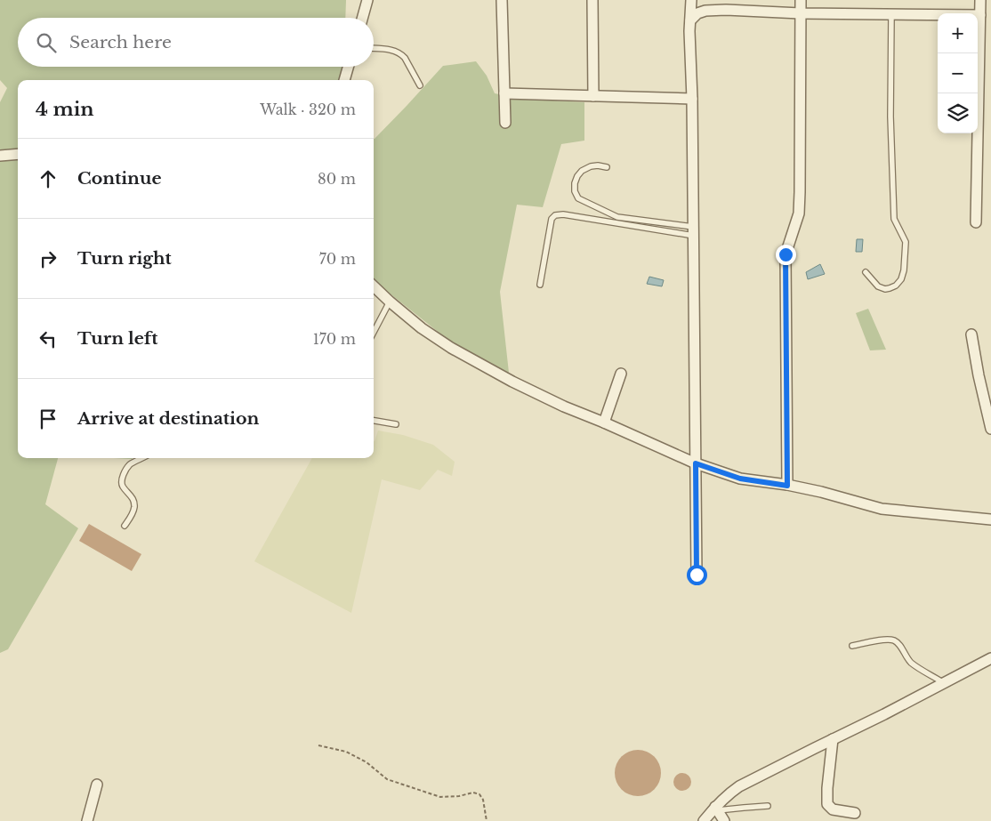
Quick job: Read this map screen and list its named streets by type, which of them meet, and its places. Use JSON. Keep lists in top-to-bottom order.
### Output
{
  "page": {
    "map_buttons": ["+", "−"],
    "search": "Search here",
    "heading": ["4 min", "Walk · 320 m"],
    "list": [
      ["Continue", "80 m"],
      ["Turn right", "70 m"],
      ["Turn left", "170 m"],
      "Arrive at destination"
    ]
  }
}
